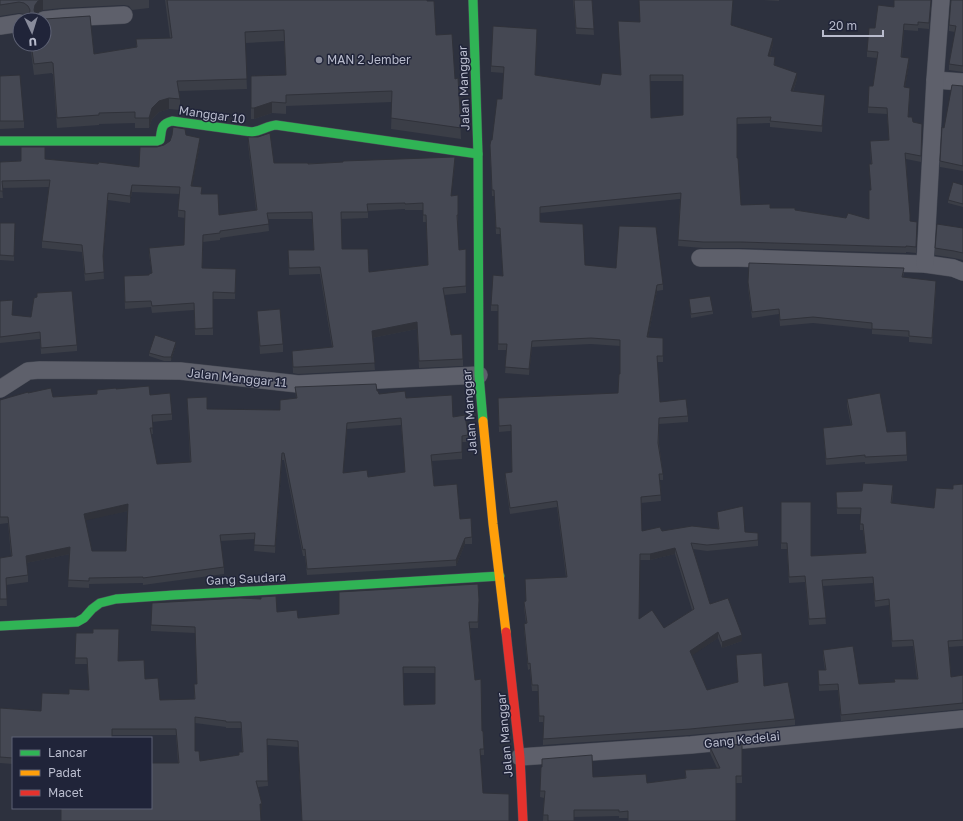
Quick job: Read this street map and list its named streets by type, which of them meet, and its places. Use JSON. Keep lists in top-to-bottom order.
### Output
{
  "streets": {
    "street": [
      "Jalan Manggar",
      "Manggar 10",
      "Jalan Manggar 11",
      "Gang Saudara",
      "Gang Kedelai"
    ]
  },
  "crossings": [
    ["Jalan Manggar", "Manggar 10"],
    ["Jalan Manggar", "Jalan Manggar 11"],
    ["Jalan Manggar", "Gang Saudara"],
    ["Jalan Manggar", "Gang Kedelai"]
  ],
  "places": ["MAN 2 Jember"],
  "legend": ["Lancar", "Padat", "Macet"],
  "scale_bar": "20 m",
  "north": "bottom"
}
